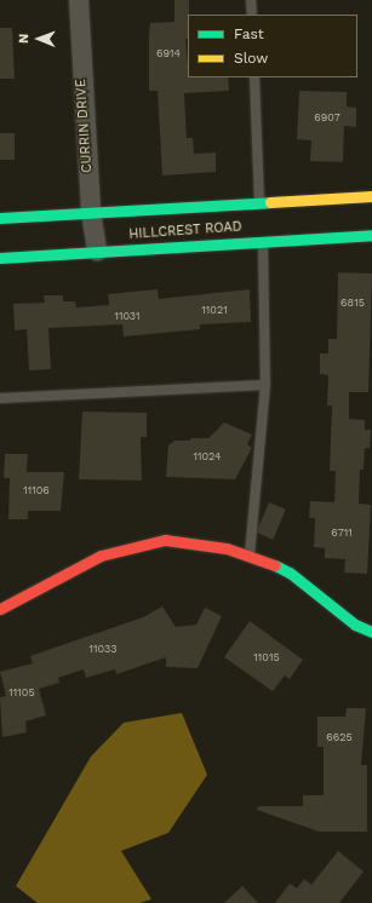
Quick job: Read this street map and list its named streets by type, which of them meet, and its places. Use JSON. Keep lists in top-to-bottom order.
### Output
{
  "streets": {
    "main road": ["HILLCREST ROAD"],
    "street": ["CURRIN DRIVE"]
  },
  "crossings": [
    ["CURRIN DRIVE", "HILLCREST ROAD"]
  ],
  "house_numbers": [
    "6914",
    "6907",
    "6815",
    "11021",
    "11031",
    "11024",
    "11106",
    "6711",
    "11033",
    "11015",
    "11105",
    "6625"
  ],
  "legend": ["Fast", "Slow"],
  "north": "left"
}
